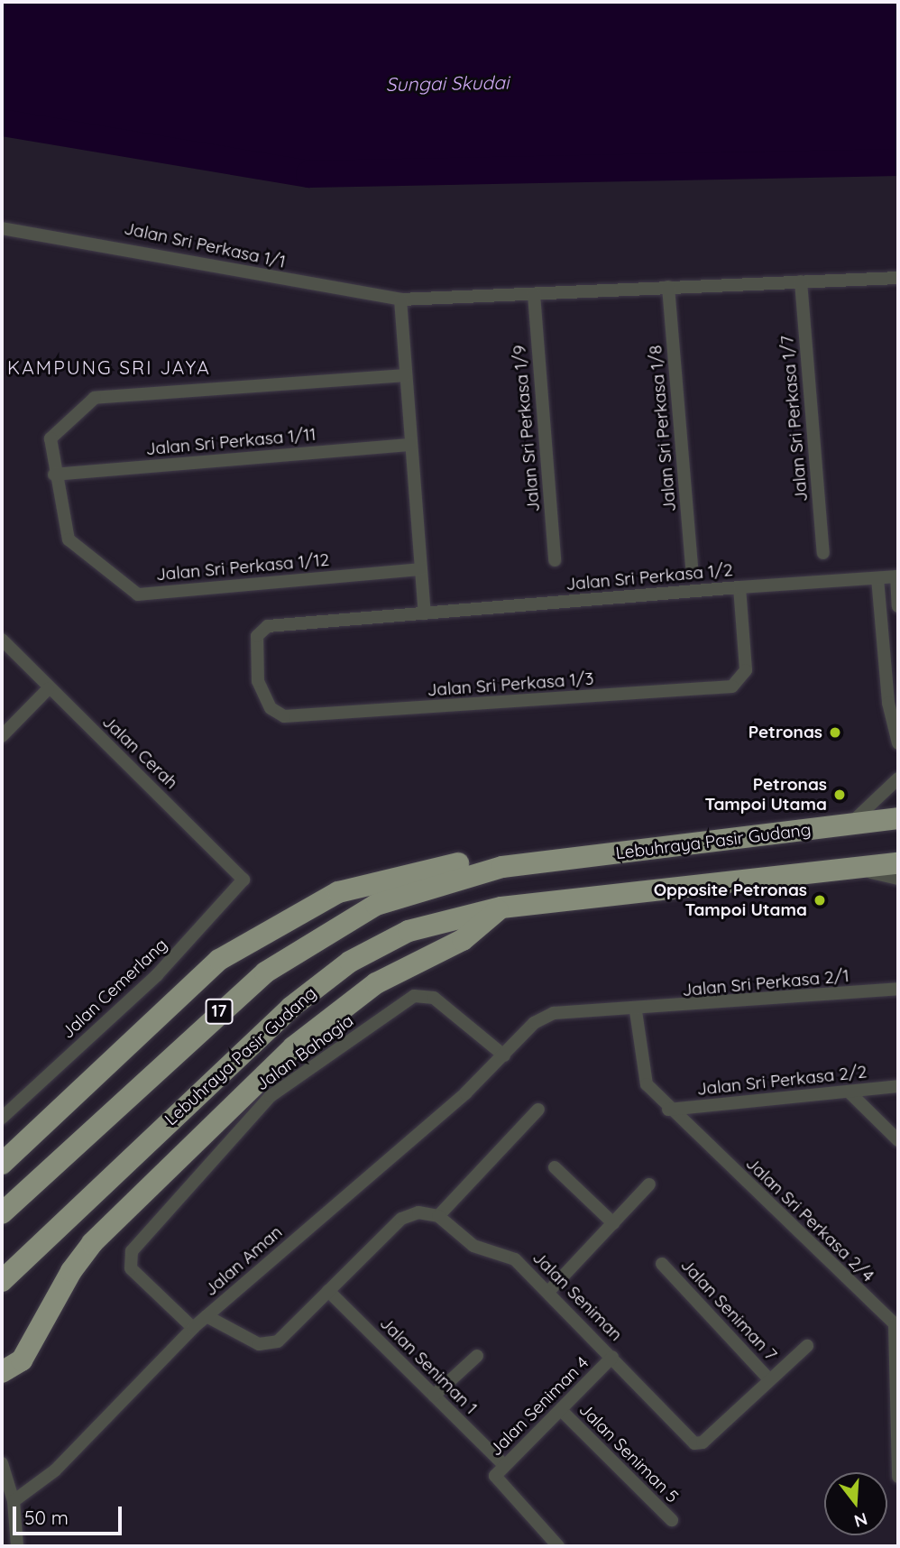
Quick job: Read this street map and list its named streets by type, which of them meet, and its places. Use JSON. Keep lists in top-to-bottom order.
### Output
{
  "streets": {
    "highway": ["Lebuhraya Pasir Gudang", "17"],
    "street": [
      "Jalan Sri Perkasa 1/1",
      "Jalan Sri Perkasa 1/7",
      "Jalan Sri Perkasa 1/9",
      "Jalan Sri Perkasa 1/8",
      "Jalan Sri Perkasa 1/11",
      "Jalan Sri Perkasa 1/12",
      "Jalan Sri Perkasa 1/2",
      "Jalan Sri Perkasa 1/3",
      "Jalan Cerah",
      "Jalan Sri Perkasa 2/1",
      "Jalan Cemerlang",
      "Jalan Bahagia",
      "Jalan Sri Perkasa 2/2",
      "Jalan Sri Perkasa 2/4",
      "Jalan Aman",
      "Jalan Seniman",
      "Jalan Seniman 7",
      "Jalan Seniman 1",
      "Jalan Seniman 4",
      "Jalan Seniman 5"
    ]
  },
  "crossings": [
    ["Jalan Sri Perkasa 1/1", "Jalan Sri Perkasa 1/7"],
    ["Jalan Sri Perkasa 1/1", "Jalan Sri Perkasa 1/9"],
    ["Jalan Sri Perkasa 1/1", "Jalan Sri Perkasa 1/8"],
    ["Jalan Sri Perkasa 1/11", "Jalan Sri Perkasa 1/12"],
    ["Jalan Sri Perkasa 1/2", "Jalan Sri Perkasa 1/3"],
    ["Jalan Cerah", "Jalan Cemerlang"],
    ["Jalan Sri Perkasa 2/1", "Jalan Sri Perkasa 2/4"],
    ["Jalan Sri Perkasa 2/1", "Jalan Aman"],
    ["Jalan Bahagia", "Jalan Aman"],
    ["Jalan Sri Perkasa 2/2", "Jalan Sri Perkasa 2/4"],
    ["Jalan Seniman", "Jalan Seniman 7"],
    ["Jalan Seniman", "Jalan Seniman 4"],
    ["Jalan Seniman 1", "Jalan Seniman 4"],
    ["Jalan Seniman 4", "Jalan Seniman 5"]
  ],
  "districts": ["KAMPUNG SRI JAYA"],
  "water": ["Sungai Skudai"],
  "places": ["Petronas", "Petronas Tampoi Utama", "Opposite Petronas Tampoi Utama"],
  "scale_bar": "50 m",
  "north": "bottom"
}
